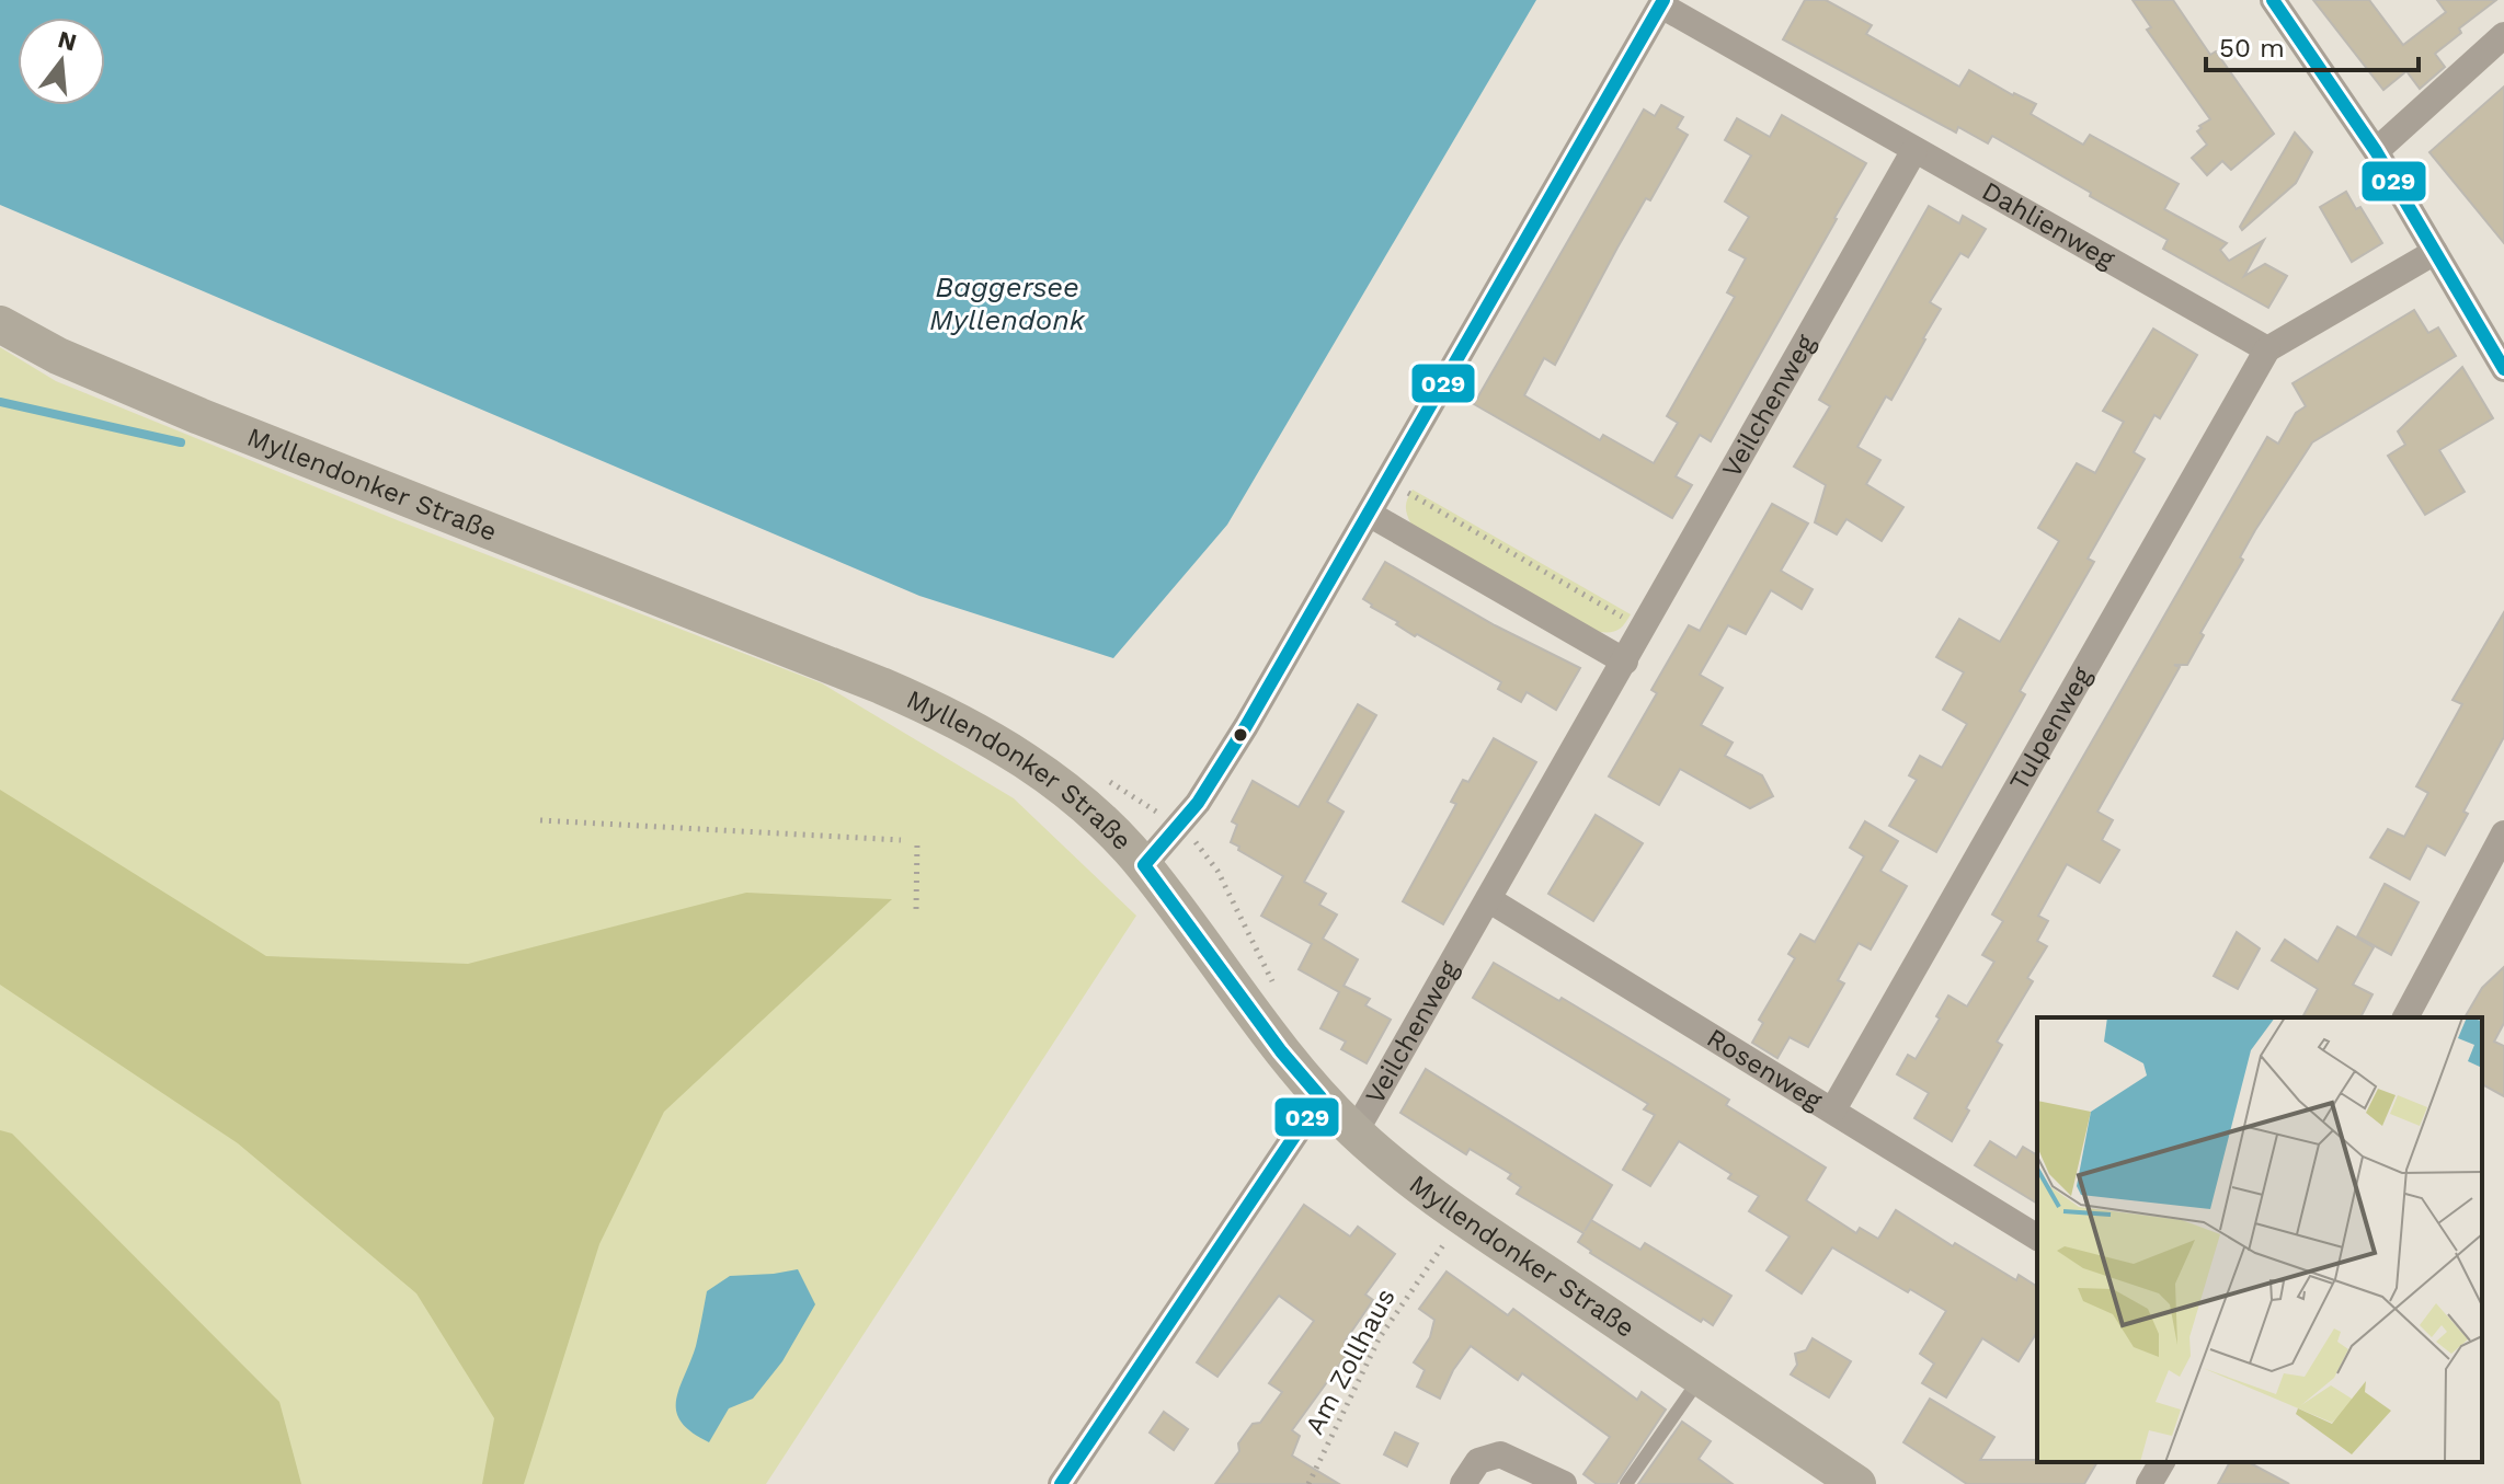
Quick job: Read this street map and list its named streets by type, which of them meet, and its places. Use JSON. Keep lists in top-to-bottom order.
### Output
{
  "streets": {
    "street": [
      "Dahlienweg",
      "Veilchenweg",
      "Myllendonker Straße",
      "Tulpenweg",
      "Rosenweg"
    ],
    "path": ["Am Zollhaus"]
  },
  "crossings": [
    ["Dahlienweg", "Veilchenweg"],
    ["Dahlienweg", "Tulpenweg"],
    ["Veilchenweg", "Myllendonker Straße"],
    ["Veilchenweg", "Rosenweg"],
    ["Myllendonker Straße", "Am Zollhaus"],
    ["Tulpenweg", "Rosenweg"]
  ],
  "water": ["Baggersee Myllendonk"],
  "lines": ["transit line 029"],
  "scale_bar": "50 m",
  "north": "top"
}
